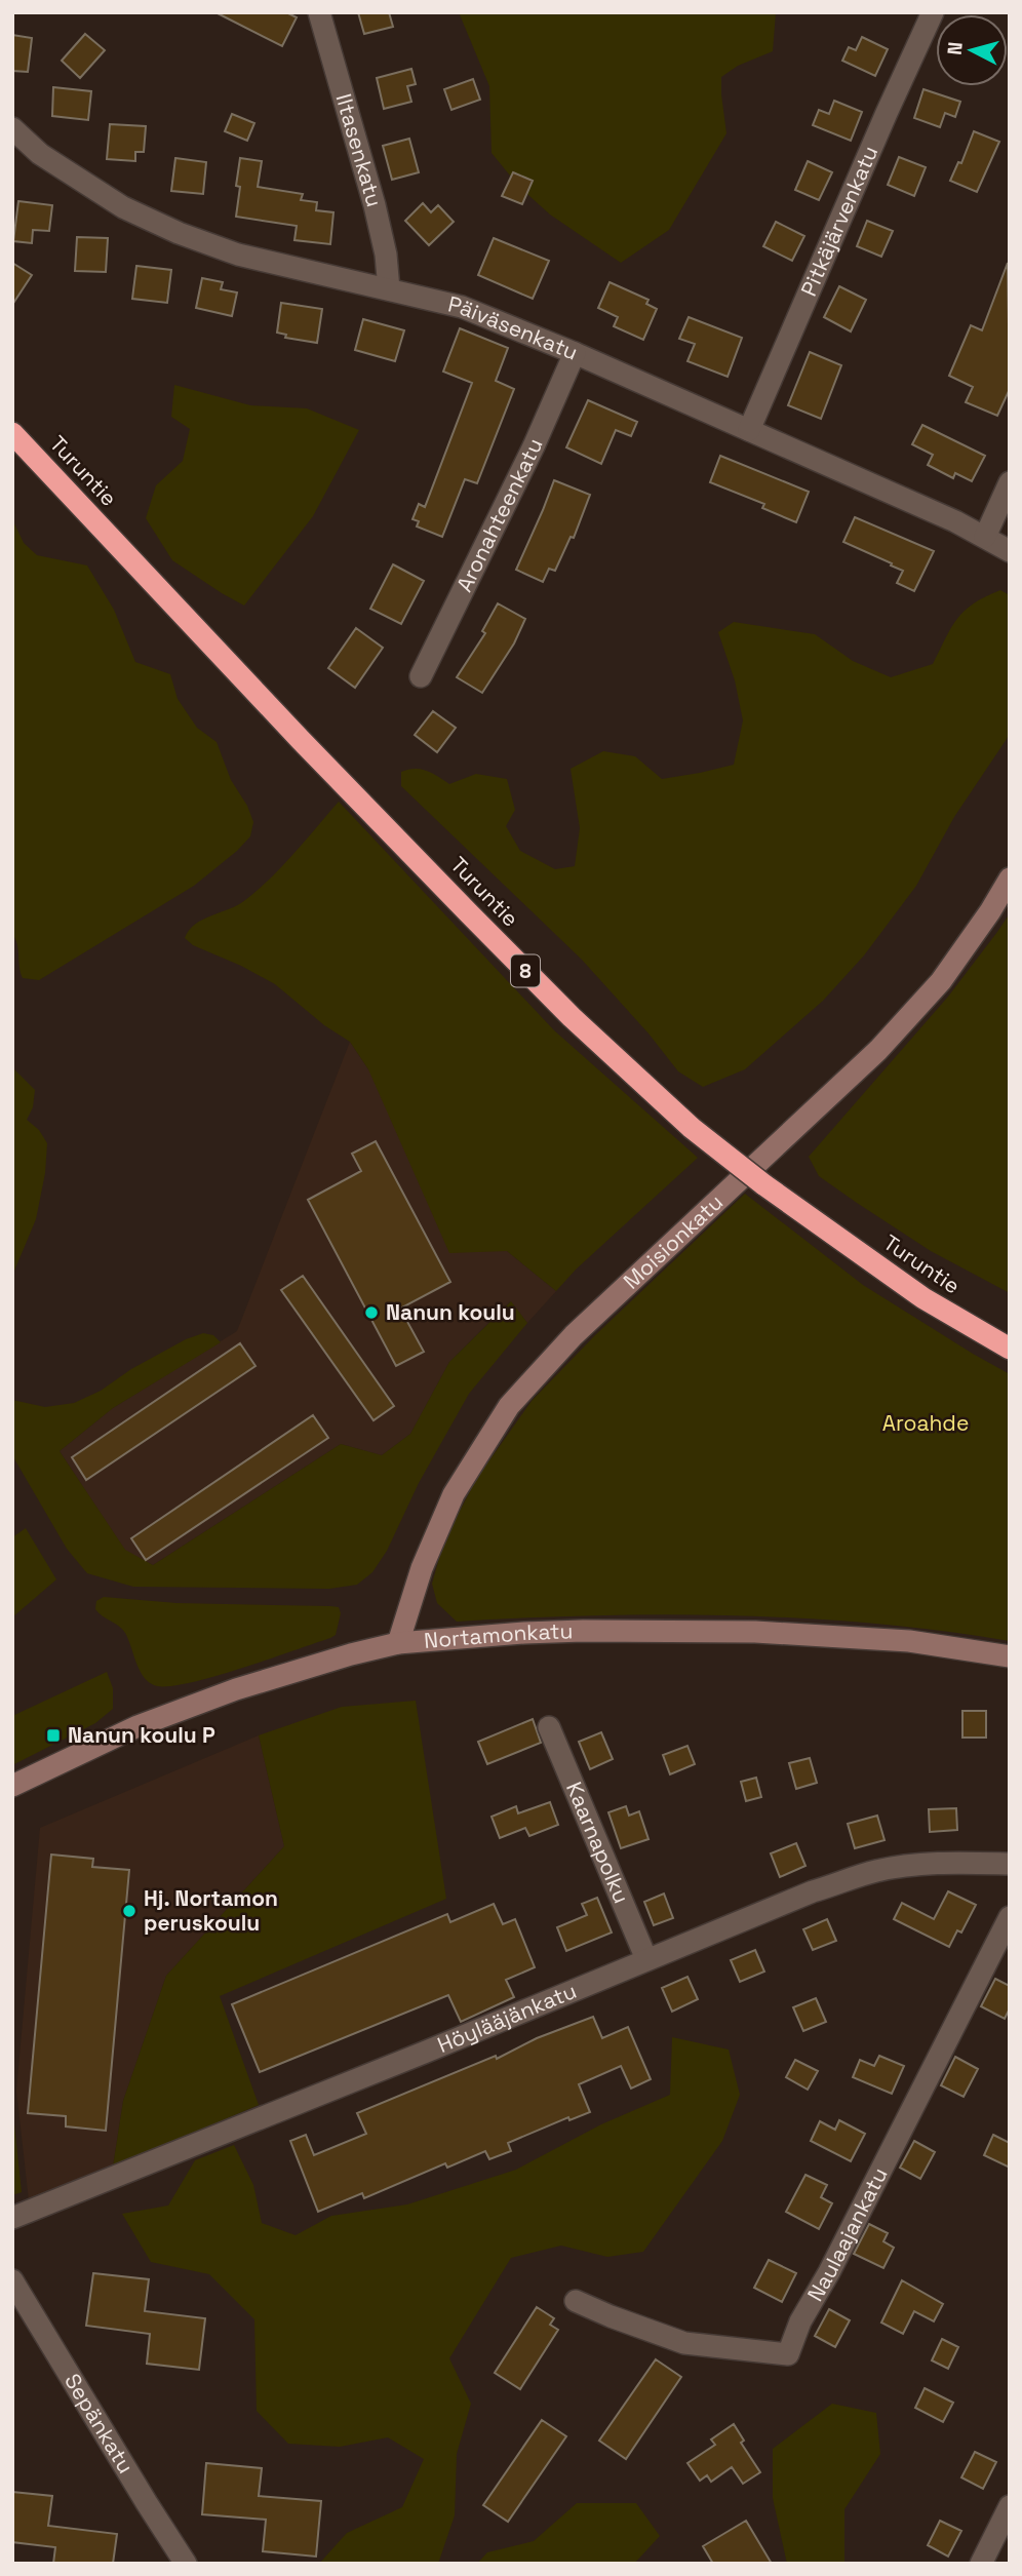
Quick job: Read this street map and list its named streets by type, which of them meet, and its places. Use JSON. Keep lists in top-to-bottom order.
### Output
{
  "streets": {
    "highway": ["Turuntie", "8"],
    "main road": ["Moisionkatu", "Nortamonkatu"],
    "street": [
      "Iltasenkatu",
      "Pitkäjärvenkatu",
      "Päiväsenkatu",
      "Aronahteenkatu",
      "Kaarnapolku",
      "Höylääjänkatu",
      "Naulaajankatu",
      "Sepänkatu"
    ]
  },
  "crossings": [
    ["Iltasenkatu", "Päiväsenkatu"],
    ["Pitkäjärvenkatu", "Päiväsenkatu"],
    ["Päiväsenkatu", "Aronahteenkatu"],
    ["Moisionkatu", "Nortamonkatu"],
    ["Kaarnapolku", "Höylääjänkatu"]
  ],
  "parks": ["Aroahde"],
  "places": {
    "other": ["Nanun koulu", "Hj. Nortamon peruskoulu"],
    "transit": ["Nanun koulu P"]
  },
  "north": "left"
}
